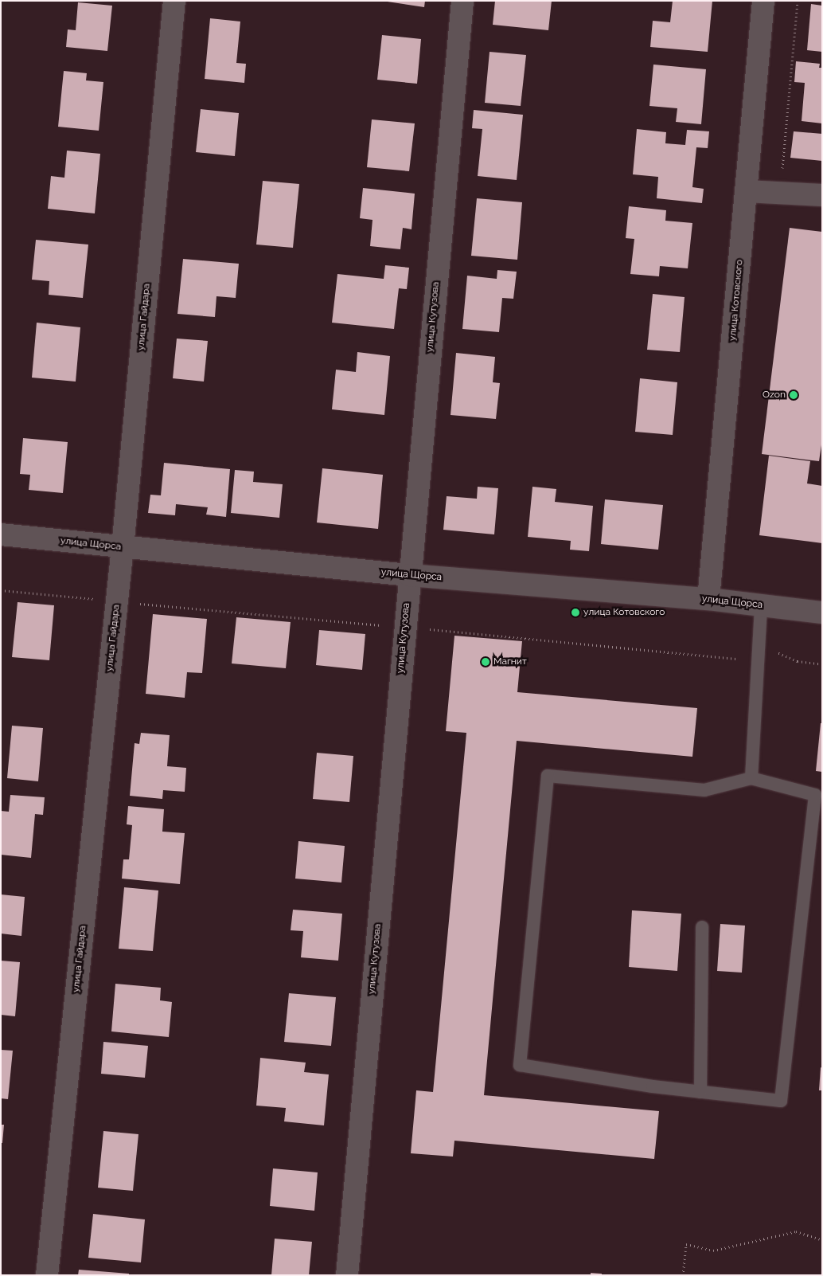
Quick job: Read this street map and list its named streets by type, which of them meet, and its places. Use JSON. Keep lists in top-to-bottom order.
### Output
{
  "streets": {
    "street": [
      "улица Котовского",
      "улица Гайдара",
      "улица Кутузова",
      "улица Щорса"
    ]
  },
  "crossings": [
    ["улица Котовского", "улица Щорса"],
    ["улица Гайдара", "улица Щорса"],
    ["улица Кутузова", "улица Щорса"]
  ],
  "places": ["Ozon", "улица Котовского", "Магнит"]
}
